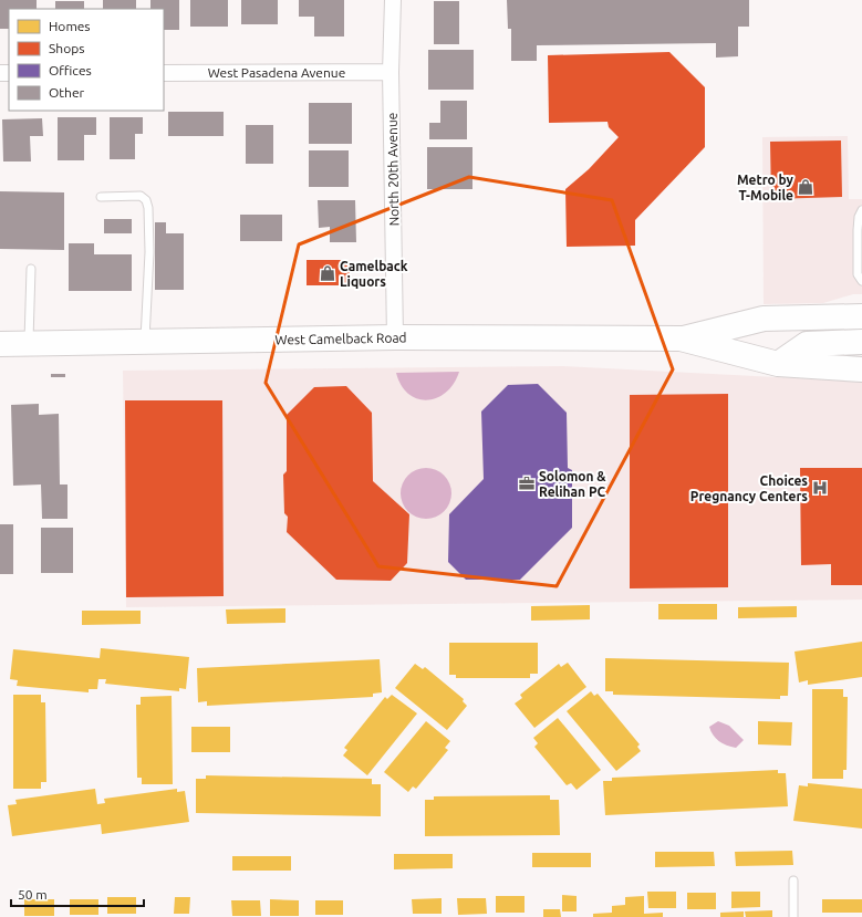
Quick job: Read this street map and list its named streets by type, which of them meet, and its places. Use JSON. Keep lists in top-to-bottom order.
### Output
{
  "streets": {
    "main road": ["West Camelback Road"],
    "street": ["West Pasadena Avenue", "North 20th Avenue"]
  },
  "crossings": [
    ["West Pasadena Avenue", "North 20th Avenue"],
    ["North 20th Avenue", "West Camelback Road"]
  ],
  "places": {
    "shop": ["Metro by T-Mobile", "Camelback Liquors"],
    "office": ["Solomon & Relihan PC"],
    "hospital": ["Choices Pregnancy Centers"]
  },
  "legend": [
    "Homes",
    "Shops",
    "Offices",
    "Other"
  ],
  "scale_bar": "50 m"
}
